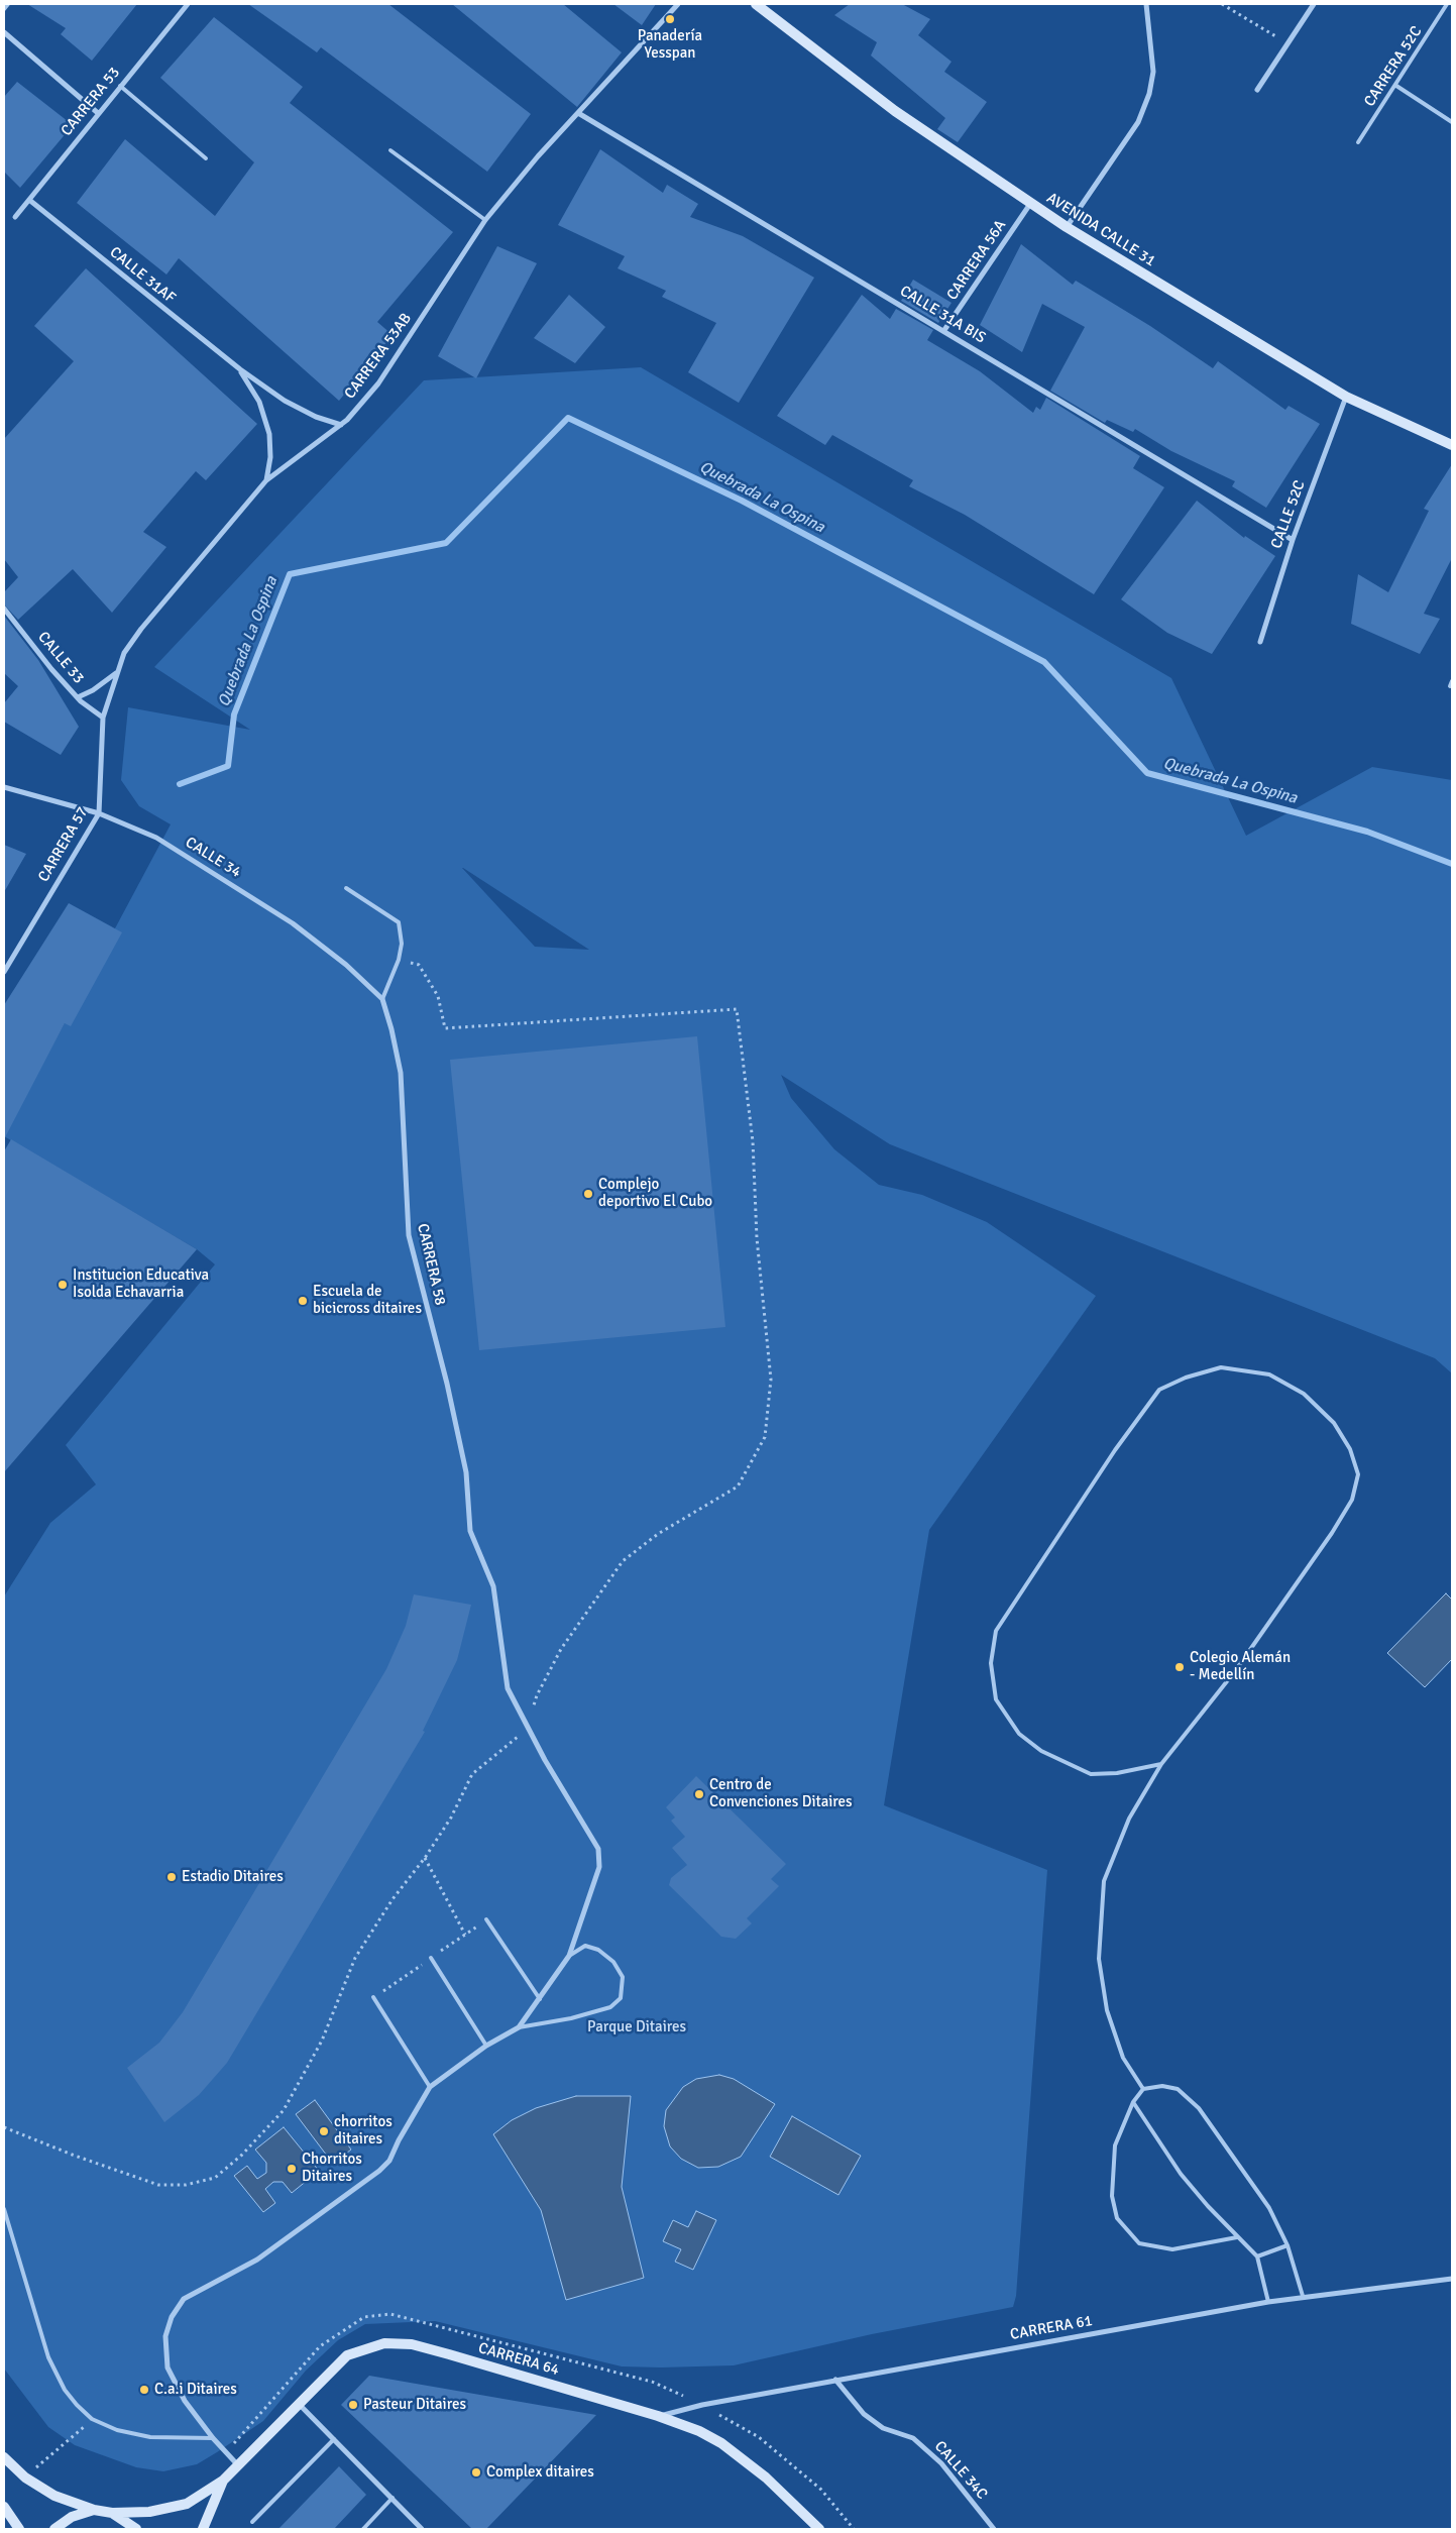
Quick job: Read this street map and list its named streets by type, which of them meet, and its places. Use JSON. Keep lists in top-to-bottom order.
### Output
{
  "streets": {
    "street": [
      "CARRERA 53",
      "AVENIDA CALLE 31",
      "CARRERA 56A",
      "CALLE 31AF",
      "CALLE 31A BIS",
      "CARRERA 53AB",
      "CALLE 52C",
      "CALLE 33",
      "CARRERA 57",
      "CALLE 34",
      "CARRERA 58",
      "CARRERA 61",
      "CARRERA 64",
      "CALLE 34C"
    ],
    "lane": ["CARRERA 52C"]
  },
  "crossings": [
    ["CARRERA 53", "CALLE 31AF"],
    ["AVENIDA CALLE 31", "CARRERA 56A"],
    ["AVENIDA CALLE 31", "CALLE 52C"],
    ["CARRERA 56A", "CALLE 31A BIS"],
    ["CALLE 31AF", "CARRERA 53AB"],
    ["CALLE 31A BIS", "CARRERA 53AB"],
    ["CALLE 31A BIS", "CALLE 52C"],
    ["CARRERA 53AB", "CALLE 33"],
    ["CARRERA 53AB", "CARRERA 57"],
    ["CALLE 33", "CARRERA 57"],
    ["CARRERA 57", "CALLE 34"],
    ["CALLE 34", "CARRERA 58"],
    ["CARRERA 61", "CARRERA 64"],
    ["CARRERA 61", "CALLE 34C"]
  ],
  "water": ["Quebrada La Ospina"],
  "parks": ["Parque Ditaires"],
  "places": [
    "Panadería Yesspan",
    "Complejo deportivo El Cubo",
    "Institucion Educativa Isolda Echavarria",
    "Escuela de bicicross ditaires",
    "Colegio Alemán - Medellín",
    "Centro de Convenciones Ditaires",
    "Estadio Ditaires",
    "chorritos ditaires",
    "Chorritos Ditaires",
    "C.a.i Ditaires",
    "Pasteur Ditaires",
    "Complex ditaires"
  ]
}
